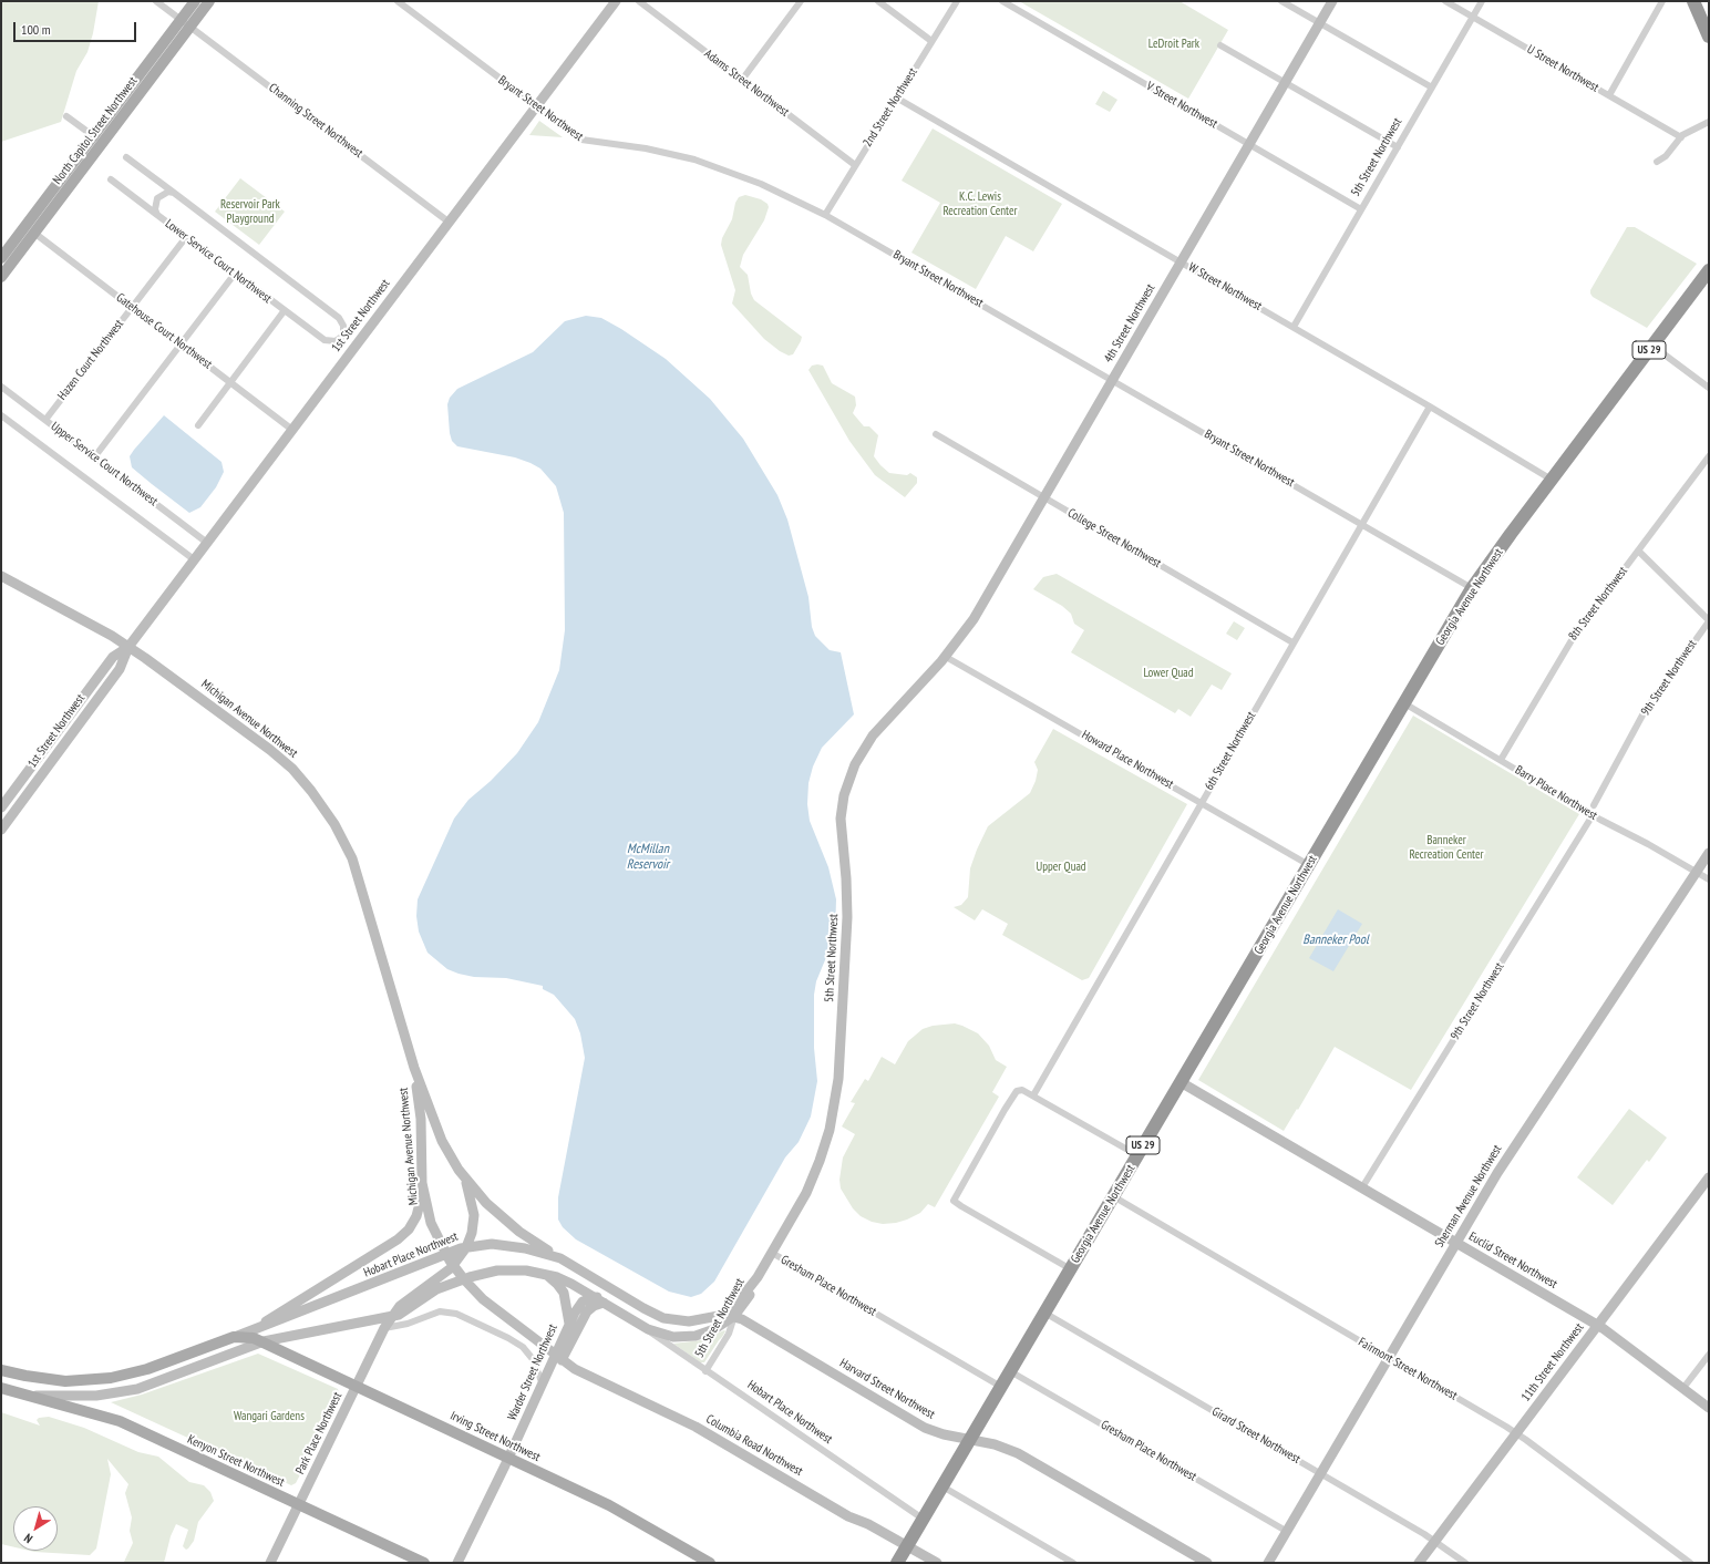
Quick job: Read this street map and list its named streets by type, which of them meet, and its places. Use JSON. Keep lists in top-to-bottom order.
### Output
{
  "streets": {
    "highway": ["US 29", "Georgia Avenue Northwest"],
    "main road": [
      "North Capitol Street Northwest",
      "5th Street Northwest",
      "1st Street Northwest",
      "4th Street Northwest",
      "Michigan Avenue Northwest",
      "Sherman Avenue Northwest",
      "Hobart Place Northwest",
      "Euclid Street Northwest",
      "11th Street Northwest",
      "Warder Street Northwest",
      "Harvard Street Northwest",
      "Park Place Northwest",
      "Irving Street Northwest",
      "Columbia Road Northwest",
      "Kenyon Street Northwest"
    ],
    "street": [
      "U Street Northwest",
      "Adams Street Northwest",
      "V Street Northwest",
      "2nd Street Northwest",
      "Bryant Street Northwest",
      "Channing Street Northwest",
      "Lower Service Court Northwest",
      "W Street Northwest",
      "Gatehouse Court Northwest",
      "Hazen Court Northwest",
      "Upper Service Court Northwest",
      "College Street Northwest",
      "8th Street Northwest",
      "9th Street Northwest",
      "6th Street Northwest",
      "Howard Place Northwest",
      "Barry Place Northwest",
      "Gresham Place Northwest",
      "Fairmont Street Northwest",
      "Girard Street Northwest"
    ]
  },
  "crossings": [
    ["U Street Northwest", "5th Street Northwest"],
    ["Adams Street Northwest", "2nd Street Northwest"],
    ["V Street Northwest", "5th Street Northwest"],
    ["V Street Northwest", "4th Street Northwest"],
    ["2nd Street Northwest", "Bryant Street Northwest"],
    ["2nd Street Northwest", "W Street Northwest"],
    ["Bryant Street Northwest", "1st Street Northwest"],
    ["Bryant Street Northwest", "4th Street Northwest"],
    ["Bryant Street Northwest", "Georgia Avenue Northwest"],
    ["Bryant Street Northwest", "6th Street Northwest"],
    ["Channing Street Northwest", "1st Street Northwest"],
    ["North Capitol Street Northwest", "Gatehouse Court Northwest"],
    ["5th Street Northwest", "W Street Northwest"],
    ["5th Street Northwest", "4th Street Northwest"],
    ["5th Street Northwest", "Howard Place Northwest"],
    ["5th Street Northwest", "Hobart Place Northwest"],
    ["5th Street Northwest", "Gresham Place Northwest"],
    ["5th Street Northwest", "Warder Street Northwest"],
    ["5th Street Northwest", "Harvard Street Northwest"],
    ["Lower Service Court Northwest", "Hazen Court Northwest"],
    ["W Street Northwest", "4th Street Northwest"],
    ["W Street Northwest", "Georgia Avenue Northwest"],
    ["W Street Northwest", "6th Street Northwest"],
    ["1st Street Northwest", "Gatehouse Court Northwest"],
    ["1st Street Northwest", "Upper Service Court Northwest"],
    ["1st Street Northwest", "Michigan Avenue Northwest"],
    ["4th Street Northwest", "College Street Northwest"],
    ["4th Street Northwest", "Howard Place Northwest"],
    ["Gatehouse Court Northwest", "Hazen Court Northwest"],
    ["Hazen Court Northwest", "Upper Service Court Northwest"],
    ["College Street Northwest", "6th Street Northwest"],
    ["Georgia Avenue Northwest", "Howard Place Northwest"],
    ["Georgia Avenue Northwest", "Barry Place Northwest"],
    ["Georgia Avenue Northwest", "Hobart Place Northwest"],
    ["Georgia Avenue Northwest", "Euclid Street Northwest"],
    ["Georgia Avenue Northwest", "Gresham Place Northwest"],
    ["Georgia Avenue Northwest", "Fairmont Street Northwest"],
    ["Georgia Avenue Northwest", "Harvard Street Northwest"],
    ["Georgia Avenue Northwest", "Girard Street Northwest"],
    ["Georgia Avenue Northwest", "Columbia Road Northwest"],
    ["8th Street Northwest", "Barry Place Northwest"],
    ["9th Street Northwest", "Barry Place Northwest"],
    ["9th Street Northwest", "Euclid Street Northwest"],
    ["Michigan Avenue Northwest", "Hobart Place Northwest"],
    ["Michigan Avenue Northwest", "Warder Street Northwest"],
    ["Michigan Avenue Northwest", "Park Place Northwest"],
    ["Michigan Avenue Northwest", "Columbia Road Northwest"],
    ["6th Street Northwest", "Howard Place Northwest"],
    ["Barry Place Northwest", "Sherman Avenue Northwest"],
    ["Sherman Avenue Northwest", "Euclid Street Northwest"],
    ["Sherman Avenue Northwest", "Gresham Place Northwest"],
    ["Sherman Avenue Northwest", "Fairmont Street Northwest"],
    ["Sherman Avenue Northwest", "Girard Street Northwest"],
    ["Hobart Place Northwest", "Warder Street Northwest"],
    ["Hobart Place Northwest", "Harvard Street Northwest"],
    ["Hobart Place Northwest", "Park Place Northwest"],
    ["Hobart Place Northwest", "Irving Street Northwest"],
    ["Euclid Street Northwest", "11th Street Northwest"],
    ["11th Street Northwest", "Fairmont Street Northwest"],
    ["11th Street Northwest", "Girard Street Northwest"],
    ["Warder Street Northwest", "Irving Street Northwest"],
    ["Warder Street Northwest", "Columbia Road Northwest"],
    ["Park Place Northwest", "Irving Street Northwest"],
    ["Park Place Northwest", "Kenyon Street Northwest"]
  ],
  "water": ["McMillan Reservoir", "Banneker Pool"],
  "parks": [
    "LeDroit Park",
    "K.C. Lewis Recreation Center",
    "Reservoir Park Playground",
    "Lower Quad",
    "Banneker Recreation Center",
    "Upper Quad",
    "Wangari Gardens"
  ],
  "scale_bar": "100 m",
  "north": "bottom left"
}
